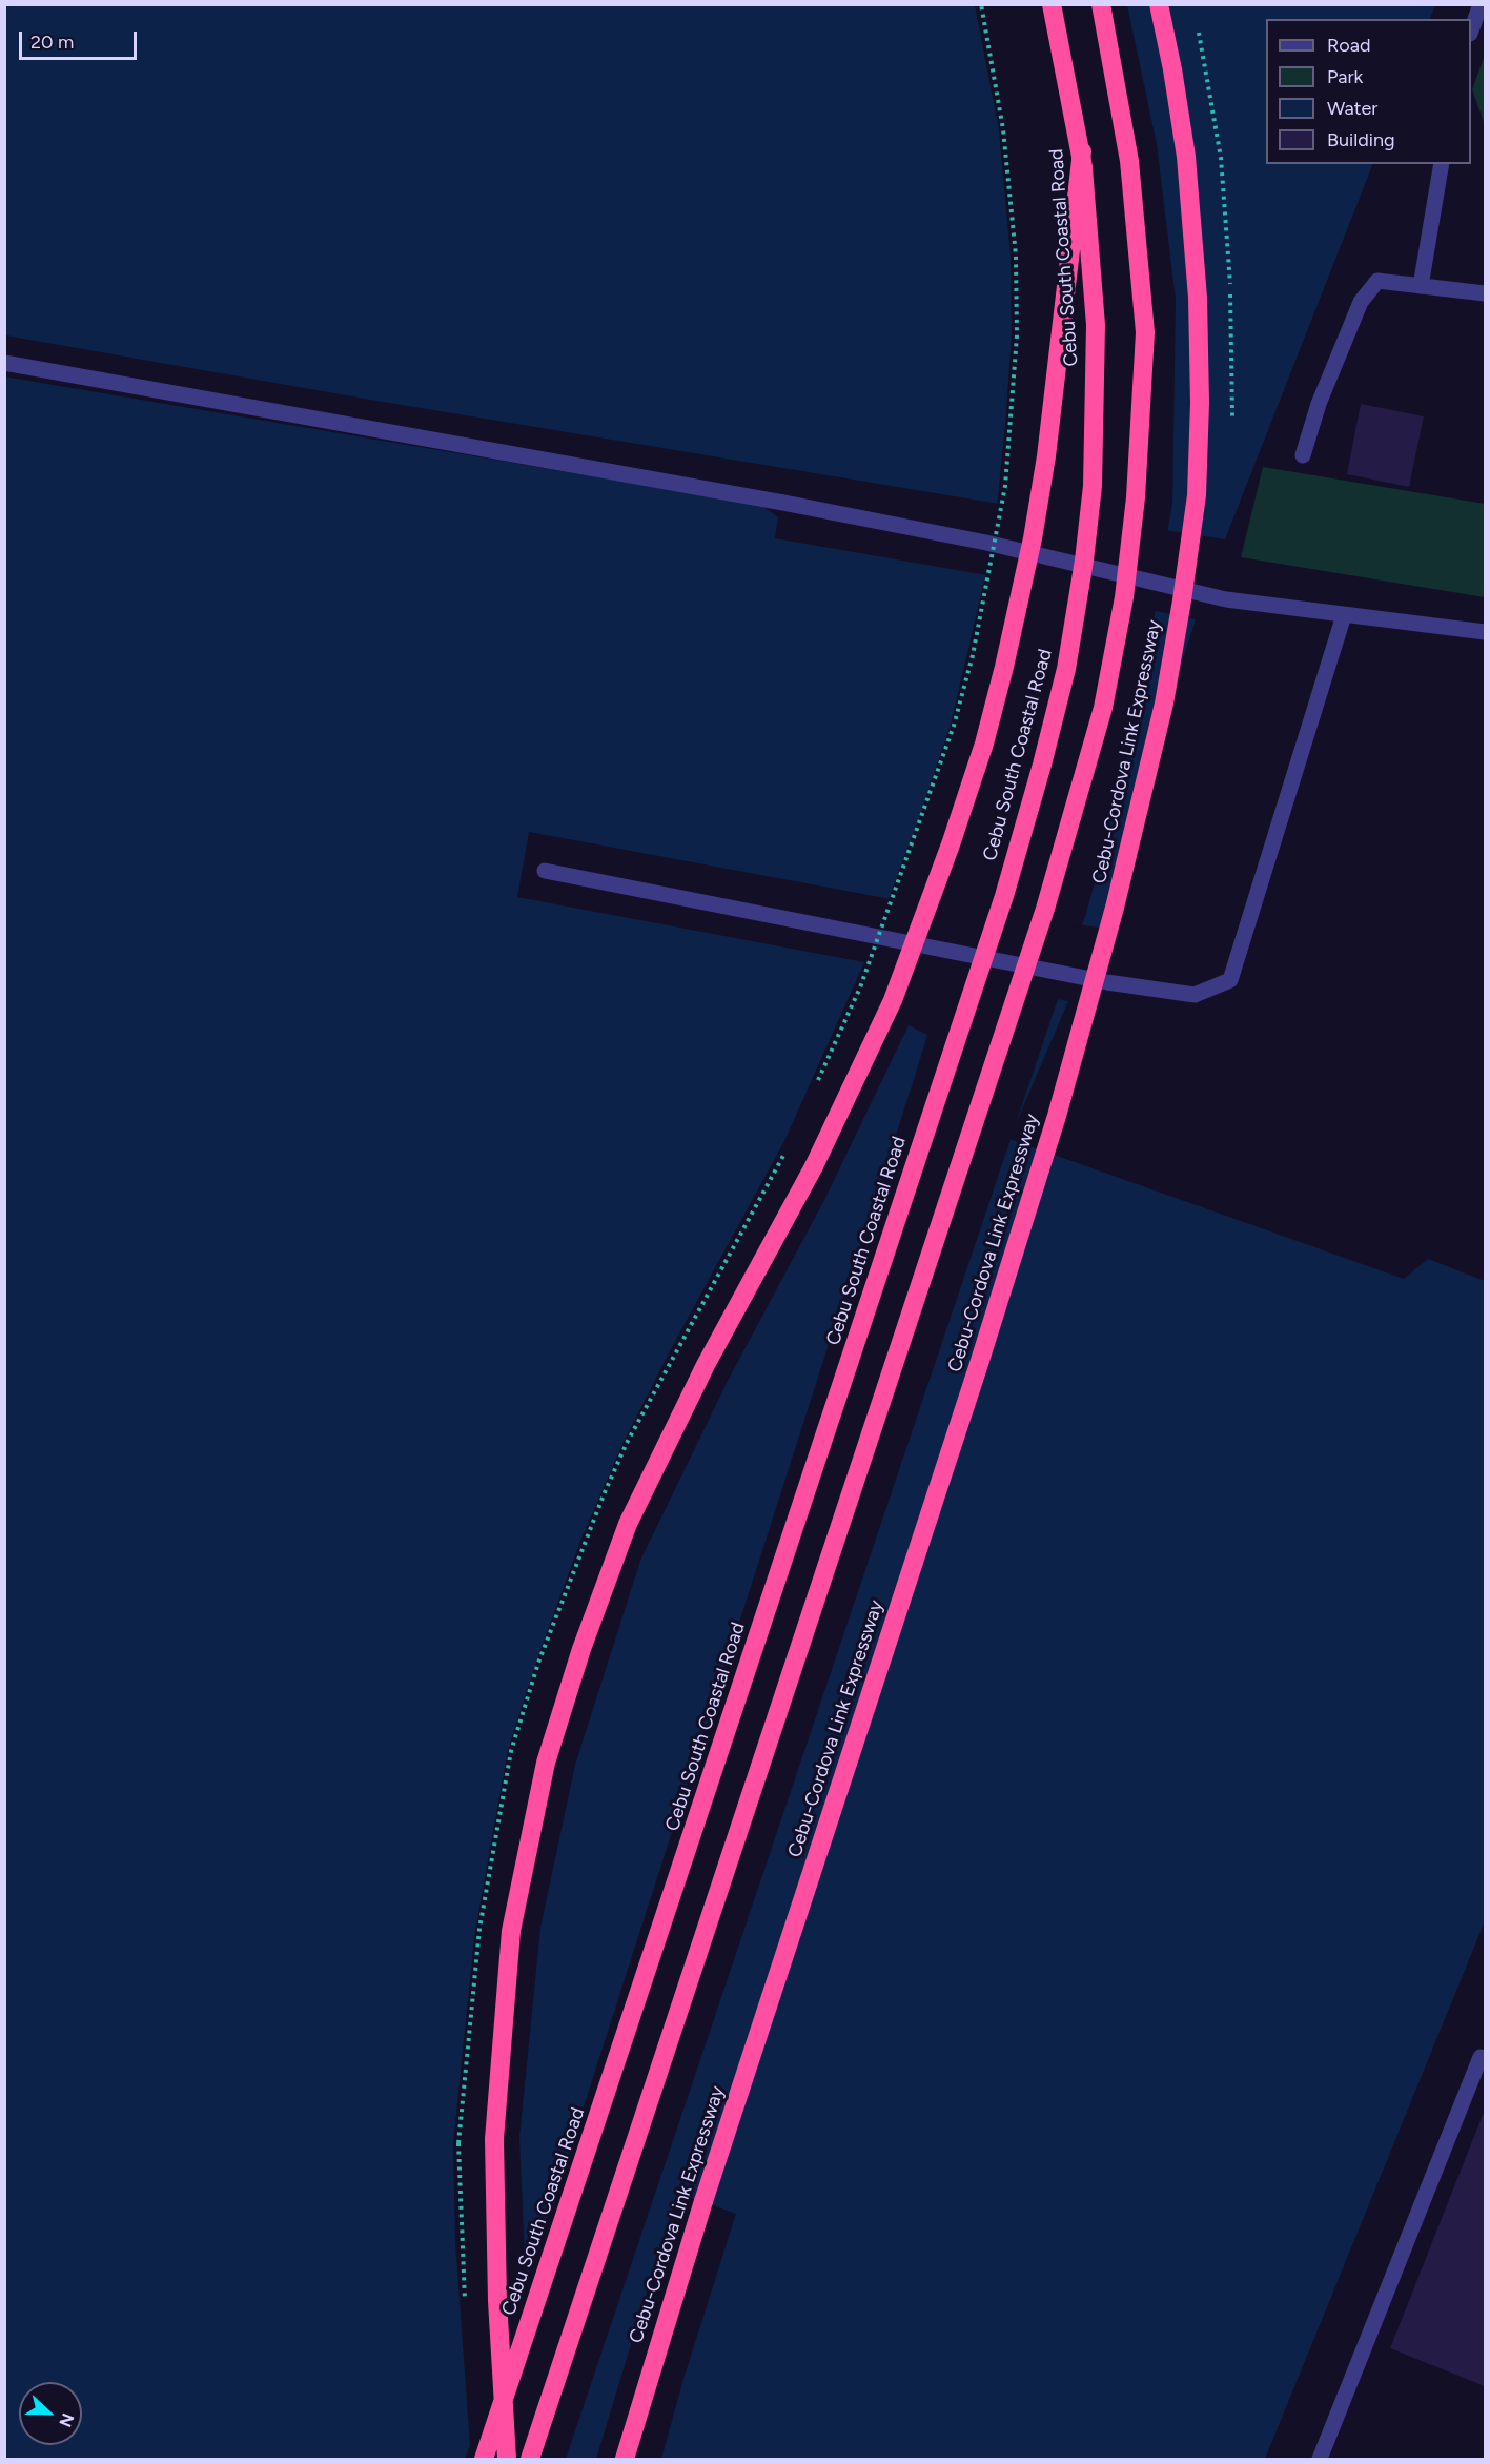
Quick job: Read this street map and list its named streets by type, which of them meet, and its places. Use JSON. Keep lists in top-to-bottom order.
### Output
{
  "streets": {
    "highway": ["Cebu South Coastal Road", "Cebu-Cordova Link Expressway"]
  },
  "legend": [
    "Road",
    "Park",
    "Water",
    "Building"
  ],
  "scale_bar": "20 m",
  "north": "right"
}
